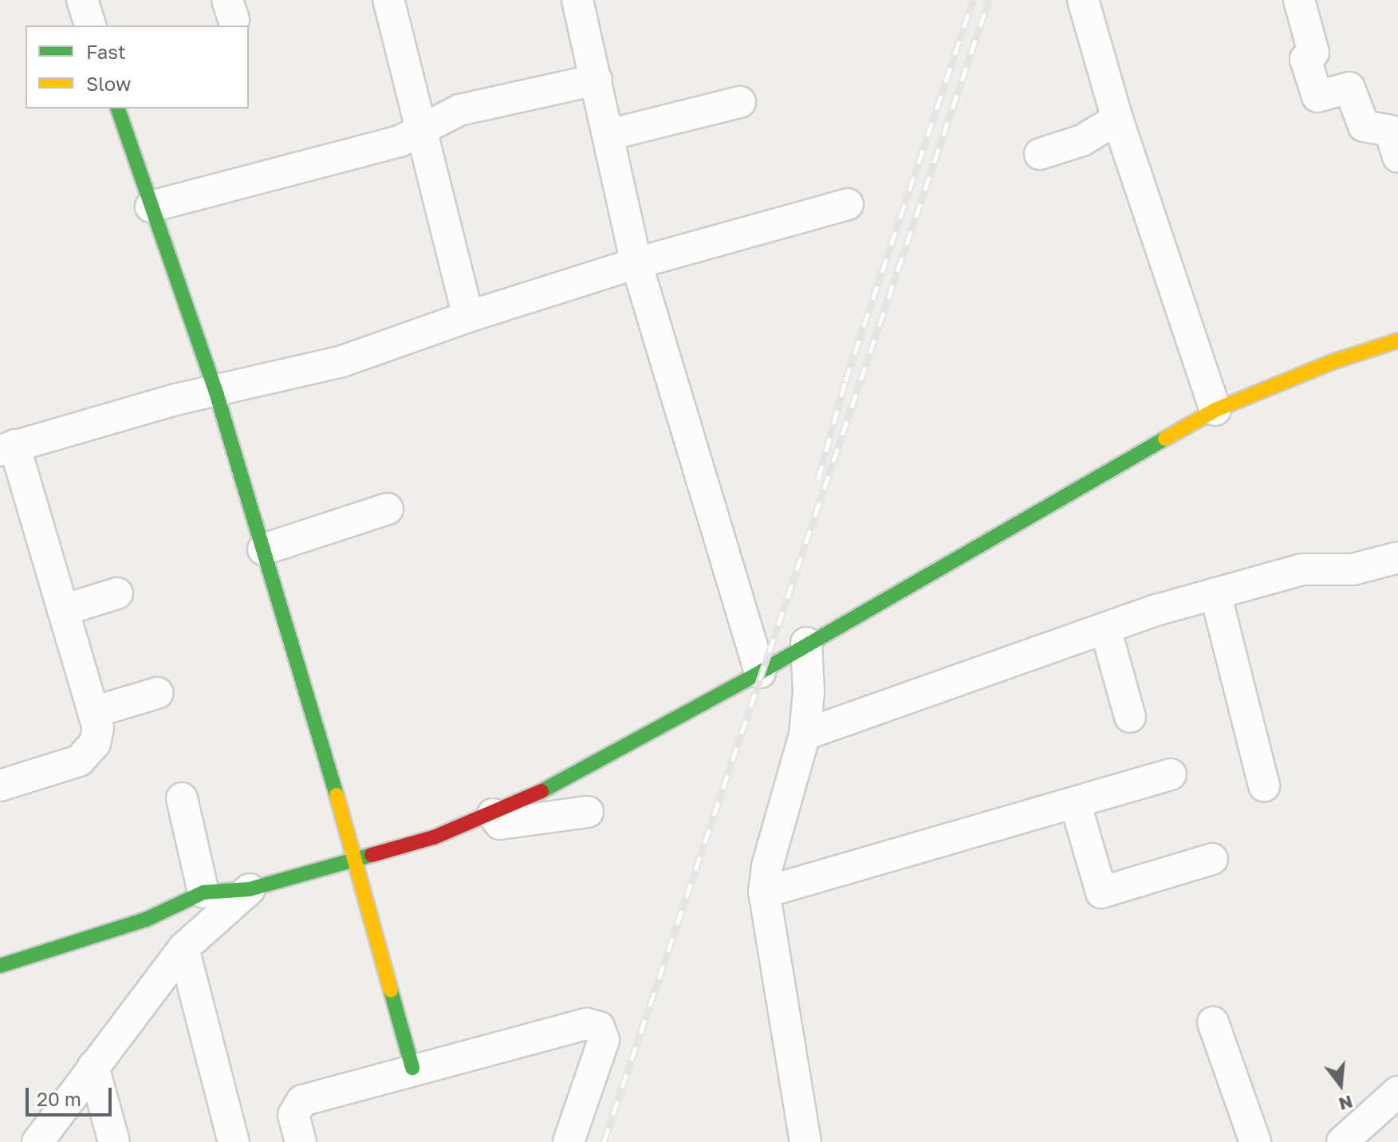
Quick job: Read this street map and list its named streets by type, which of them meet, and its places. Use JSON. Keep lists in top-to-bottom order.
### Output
{
  "legend": ["Fast", "Slow"],
  "scale_bar": "20 m",
  "north": "bottom"
}
